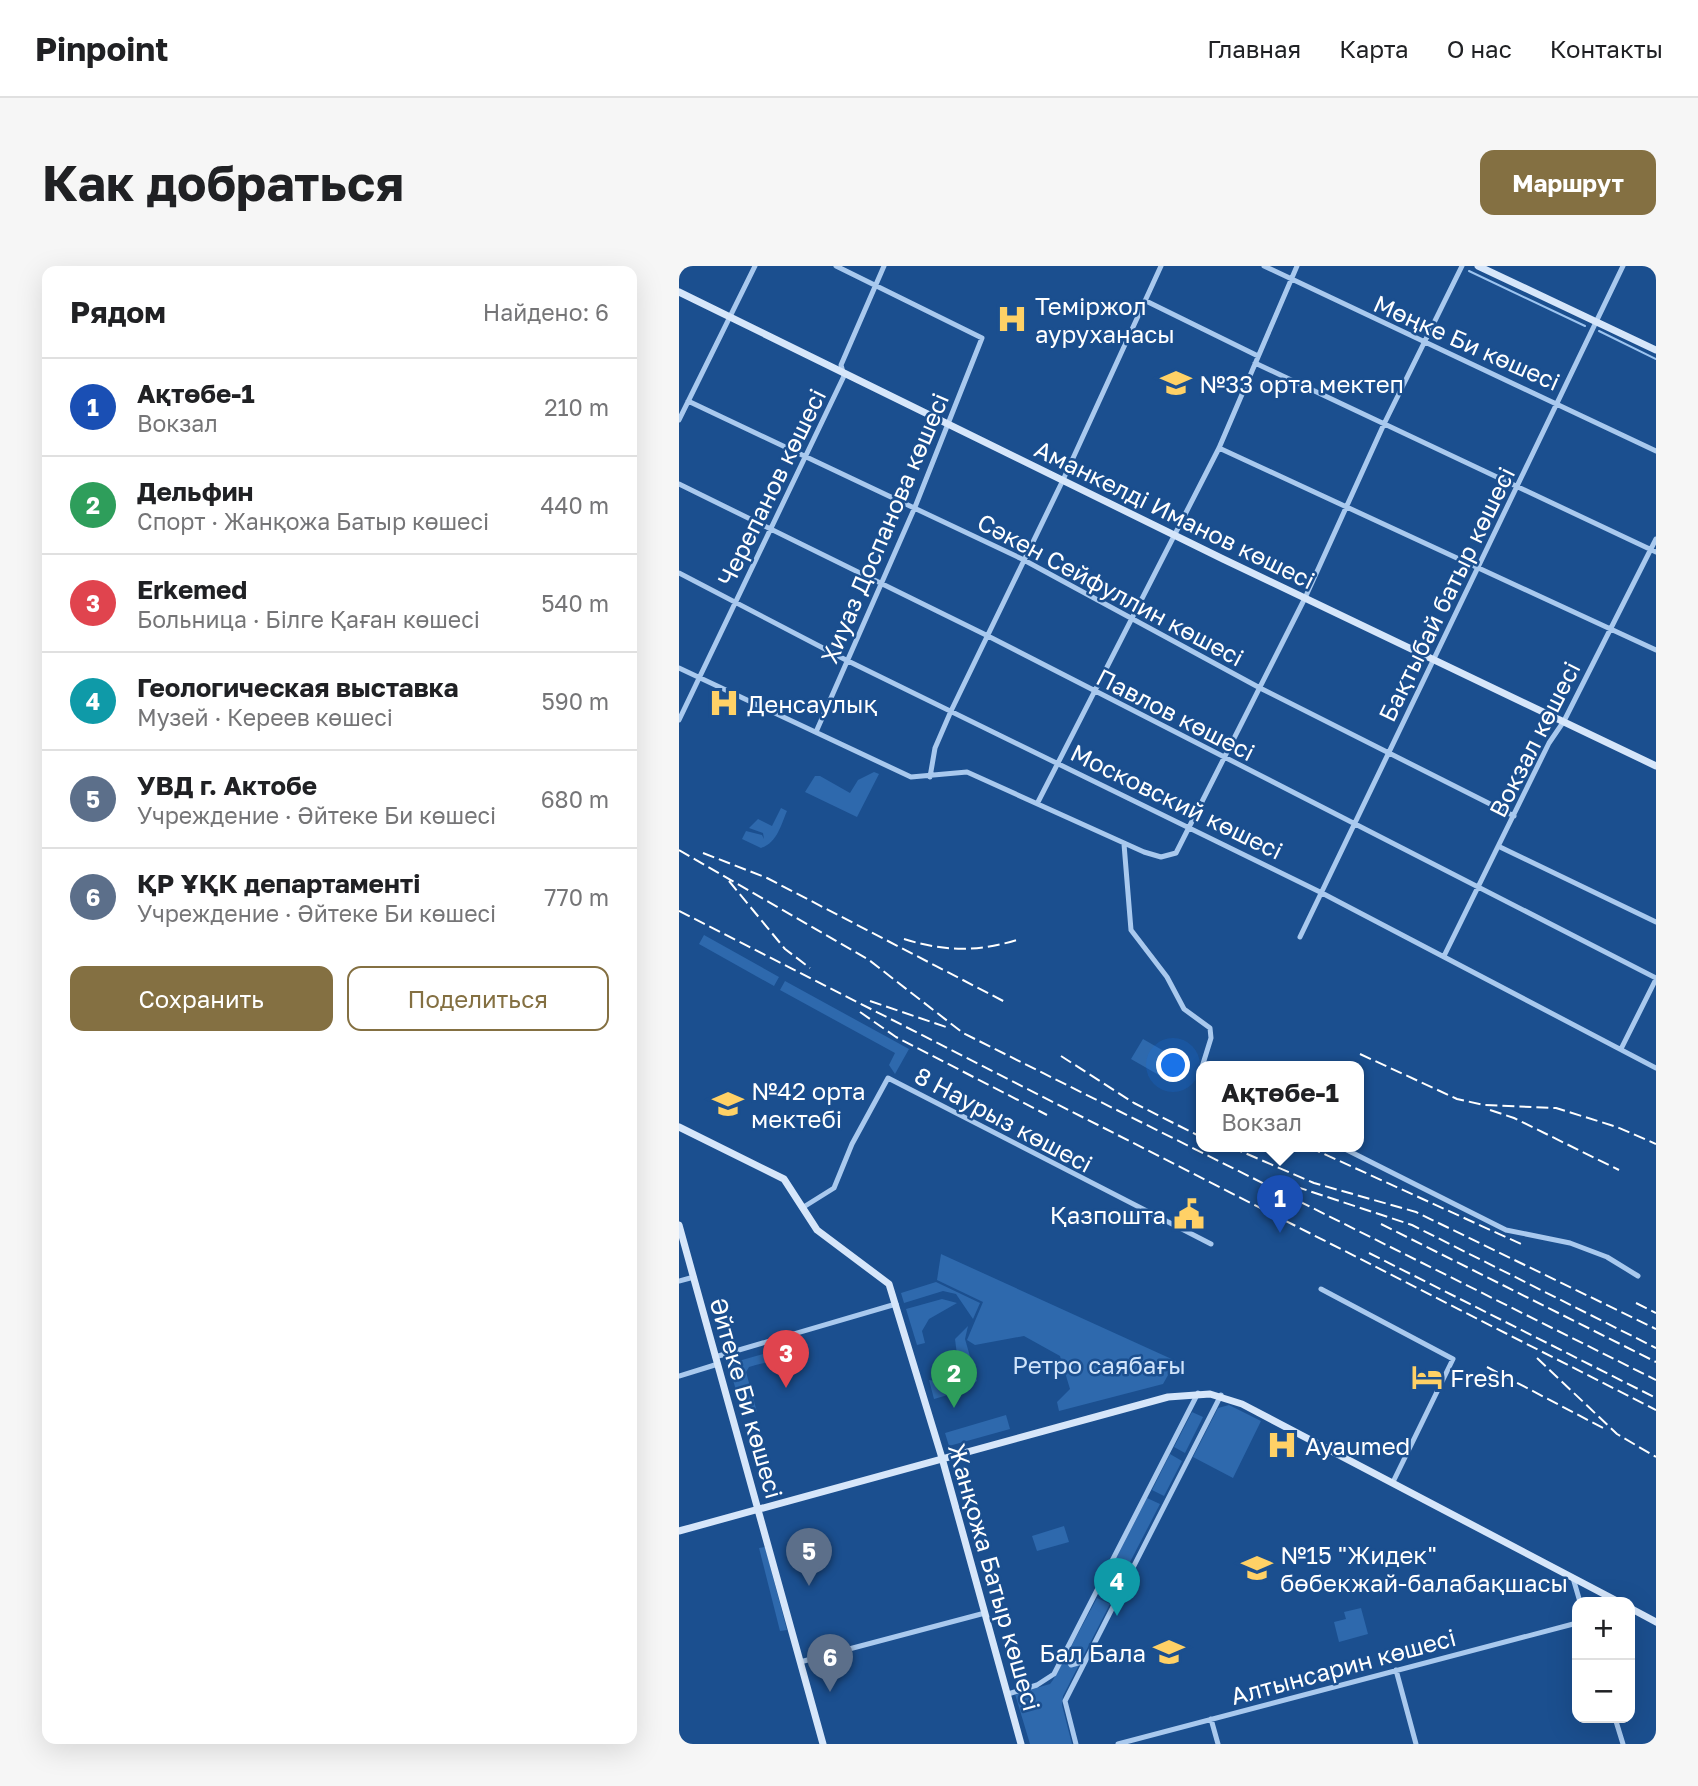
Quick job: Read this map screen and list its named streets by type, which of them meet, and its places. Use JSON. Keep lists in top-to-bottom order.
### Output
{
  "streets": {
    "street": [
      "Мөңке Би көшесі",
      "Черепанов көшесі",
      "Аманкелді Иманов көшесі",
      "Хиуаз Доспанова көшесі",
      "Сәкен Сейфуллин көшесі",
      "Бақтыбай батыр көшесі",
      "Павлов көшесі",
      "Вокзал көшесі",
      "Московский көшесі",
      "8 Наурыз көшесі",
      "Әйтеке Би көшесі",
      "Жанқожа Батыр көшесі",
      "Алтынсарин көшесі"
    ]
  },
  "crossings": [
    ["Мөңке Би көшесі", "Бақтыбай батыр көшесі"],
    ["Черепанов көшесі", "Аманкелді Иманов көшесі"],
    ["Черепанов көшесі", "Хиуаз Доспанова көшесі"],
    ["Черепанов көшесі", "Сәкен Сейфуллин көшесі"],
    ["Черепанов көшесі", "Павлов көшесі"],
    ["Черепанов көшесі", "Московский көшесі"],
    ["Аманкелді Иманов көшесі", "Хиуаз Доспанова көшесі"],
    ["Аманкелді Иманов көшесі", "Бақтыбай батыр көшесі"],
    ["Аманкелді Иманов көшесі", "Вокзал көшесі"],
    ["Хиуаз Доспанова көшесі", "Сәкен Сейфуллин көшесі"],
    ["Хиуаз Доспанова көшесі", "Павлов көшесі"],
    ["Хиуаз Доспанова көшесі", "Московский көшесі"],
    ["Сәкен Сейфуллин көшесі", "Бақтыбай батыр көшесі"],
    ["Сәкен Сейфуллин көшесі", "Вокзал көшесі"],
    ["Бақтыбай батыр көшесі", "Павлов көшесі"],
    ["Бақтыбай батыр көшесі", "Московский көшесі"],
    ["Павлов көшесі", "Вокзал көшесі"],
    ["Вокзал көшесі", "Московский көшесі"],
    ["8 Наурыз көшесі", "Жанқожа Батыр көшесі"]
  ],
  "parks": ["Ретро саябағы"],
  "places": {
    "hospital": ["Теміржол ауруханасы", "Денсаулық", "Ayaumed"],
    "school or university": [
      "№33 орта мектеп",
      "№42 орта мектебі",
      "№15 \"Жидек\" бөбекжай-балабақшасы",
      "Бал Бала"
    ],
    "public building": ["Қазпошта"],
    "hotel": ["Fresh"]
  },
  "page": {
    "header": "Pinpoint",
    "nav": [
      "Главная",
      "Карта",
      "О нас",
      "Контакты"
    ],
    "buttons": [
      "Маршрут",
      ["Сохранить", "Поделиться"]
    ],
    "title": "Как добраться",
    "heading": ["Рядом", "Найдено: 6"],
    "list": [
      {
        "mark": "1",
        "name": "Ақтөбе-1",
        "note": "Вокзал",
        "value": "210 m"
      },
      {
        "mark": "2",
        "name": "Дельфин",
        "note": "Спорт · Жанқожа Батыр көшесі",
        "value": "440 m"
      },
      {
        "mark": "3",
        "name": "Erkemed",
        "note": "Больница · Білге Қаған көшесі",
        "value": "540 m"
      },
      {
        "mark": "4",
        "name": "Геологическая выставка",
        "note": "Музей · Кереев көшесі",
        "value": "590 m"
      },
      {
        "mark": "5",
        "name": "УВД г. Актобе",
        "note": "Учреждение · Әйтеке Би көшесі",
        "value": "680 m"
      },
      {
        "mark": "6",
        "name": "ҚР ҰҚК департаменті",
        "note": "Учреждение · Әйтеке Би көшесі",
        "value": "770 m"
      }
    ],
    "popup": ["Ақтөбе-1", "Вокзал"],
    "pins": [
      "1",
      "3",
      "2",
      "5",
      "4",
      "6"
    ],
    "map_buttons": ["+", "−"]
  }
}
